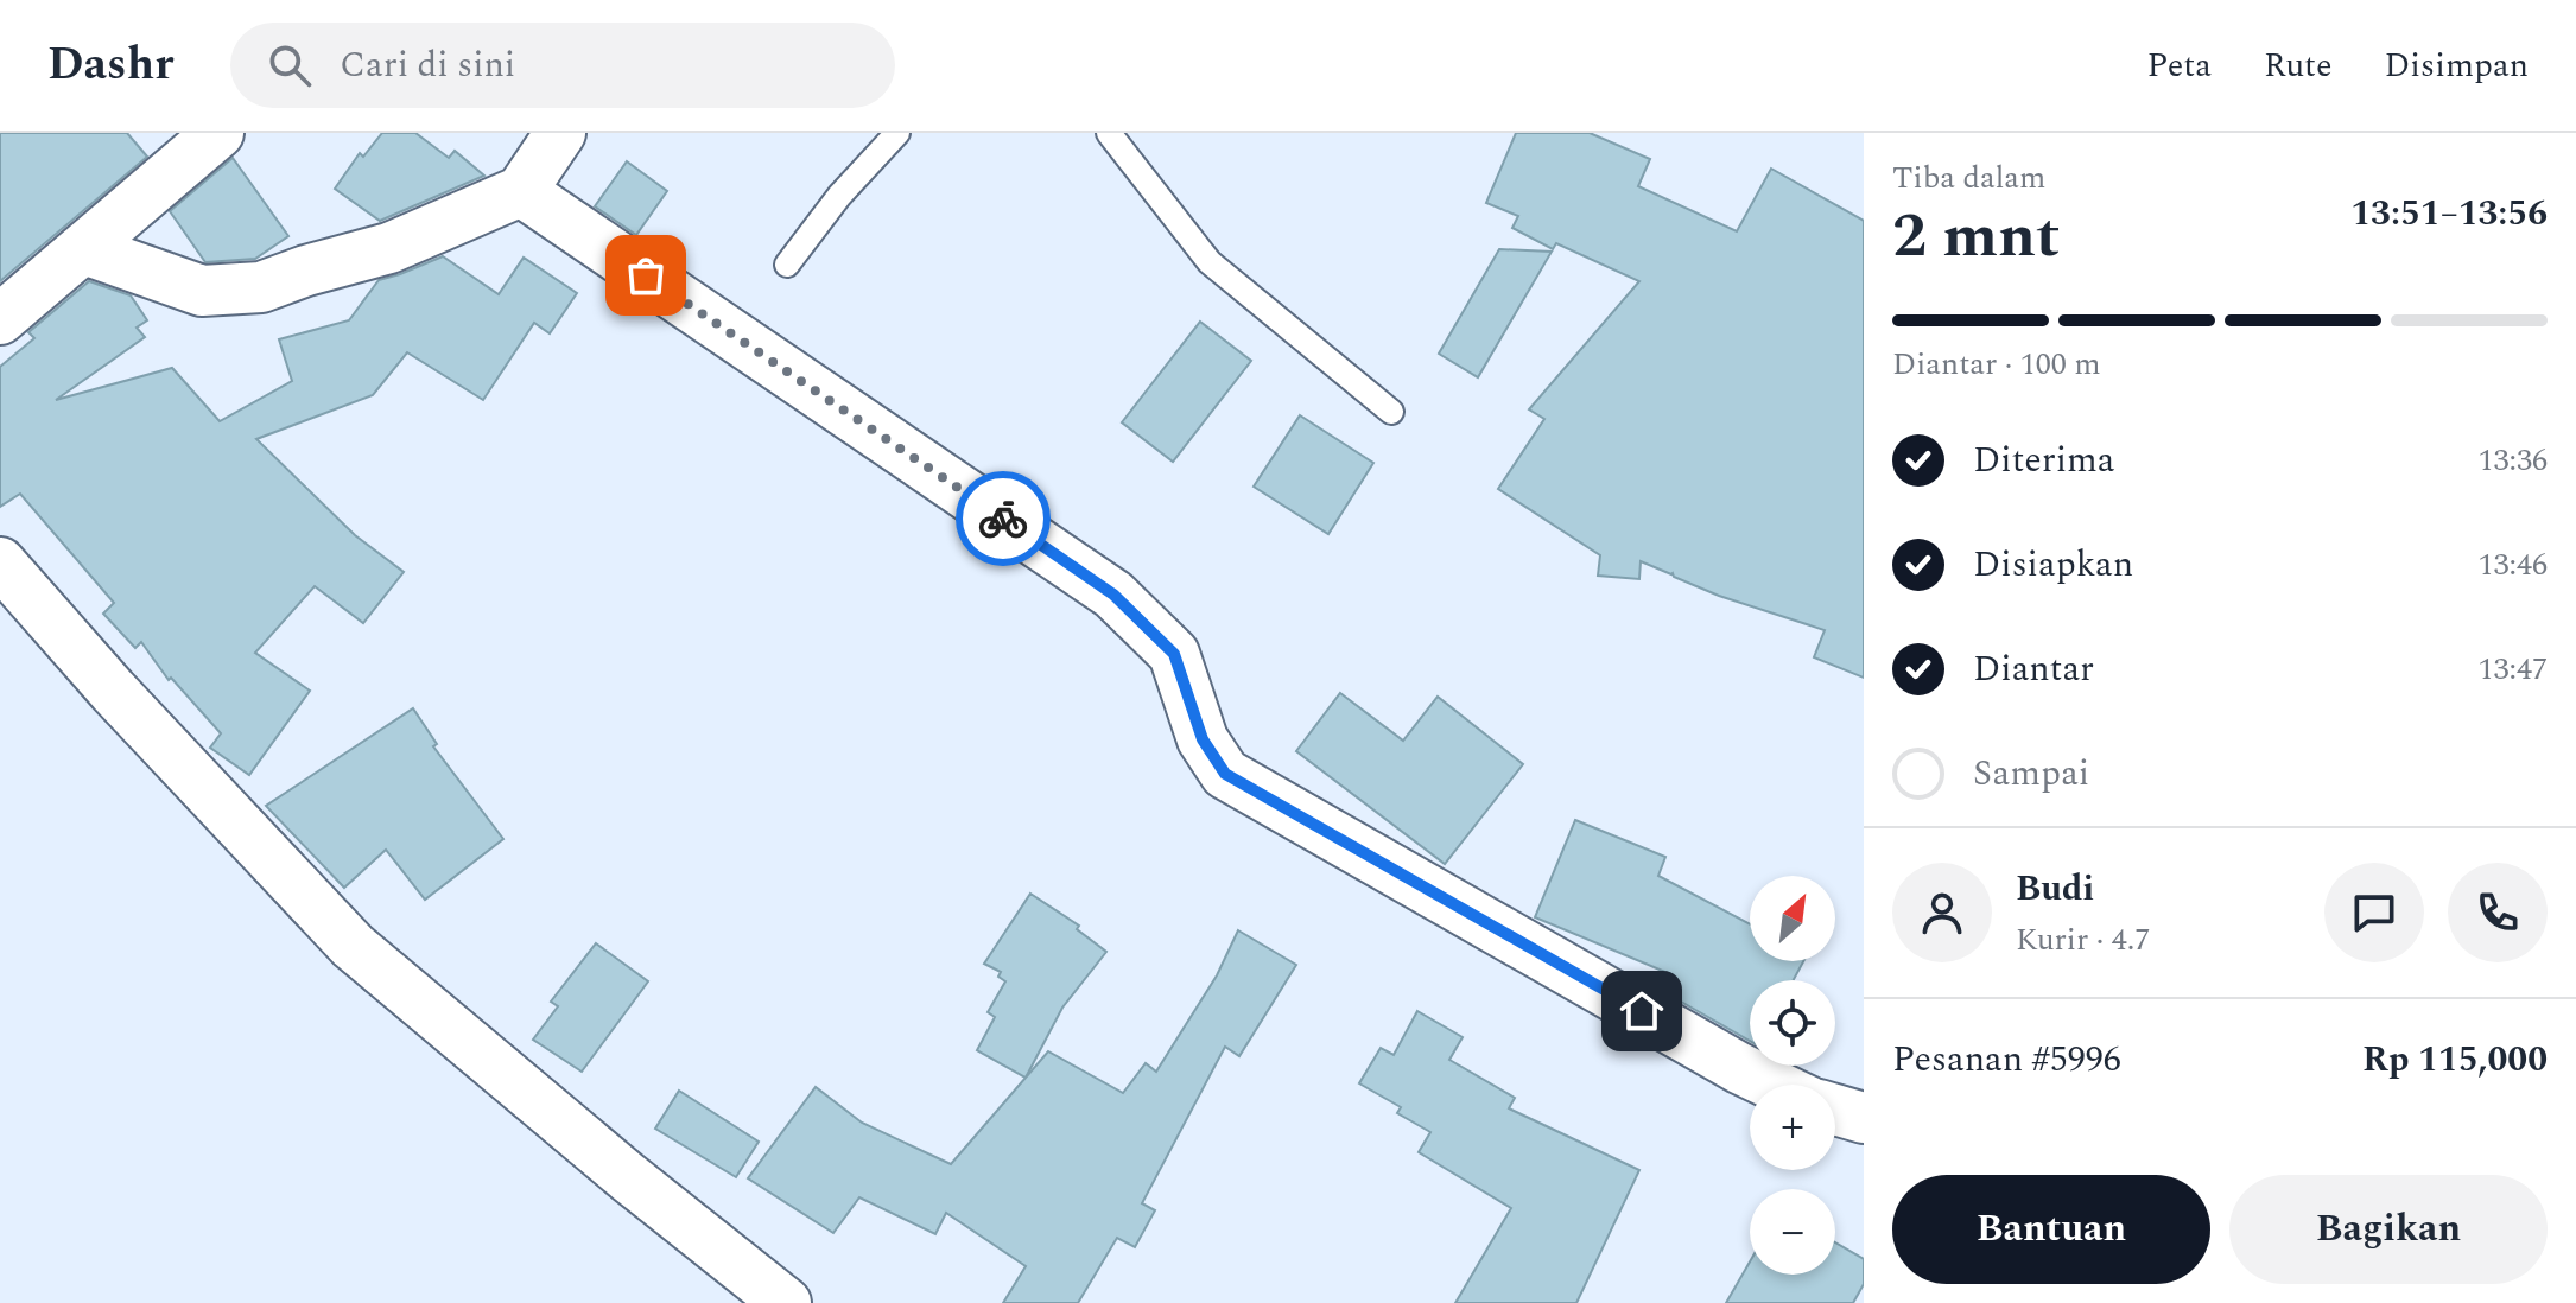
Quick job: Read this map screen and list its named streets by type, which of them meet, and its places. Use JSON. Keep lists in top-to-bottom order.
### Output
{
  "north": "top right",
  "page": {
    "header": "Dashr",
    "search": "Cari di sini",
    "nav": ["Peta", "Rute", "Disimpan"],
    "heading": ["2 mnt", "Tiba dalam", "13:51–13:56"],
    "panel": [
      "Budi",
      "Kurir · 4.7",
      "Pesanan #5996",
      "Rp 115,000"
    ],
    "bar": "Diantar · 100 m",
    "list": [
      ["Diterima", "13:36"],
      ["Disiapkan", "13:46"],
      ["Diantar", "13:47"],
      "Sampai"
    ],
    "map_buttons": ["+", "−"],
    "buttons": ["Bantuan", "Bagikan"]
  }
}
